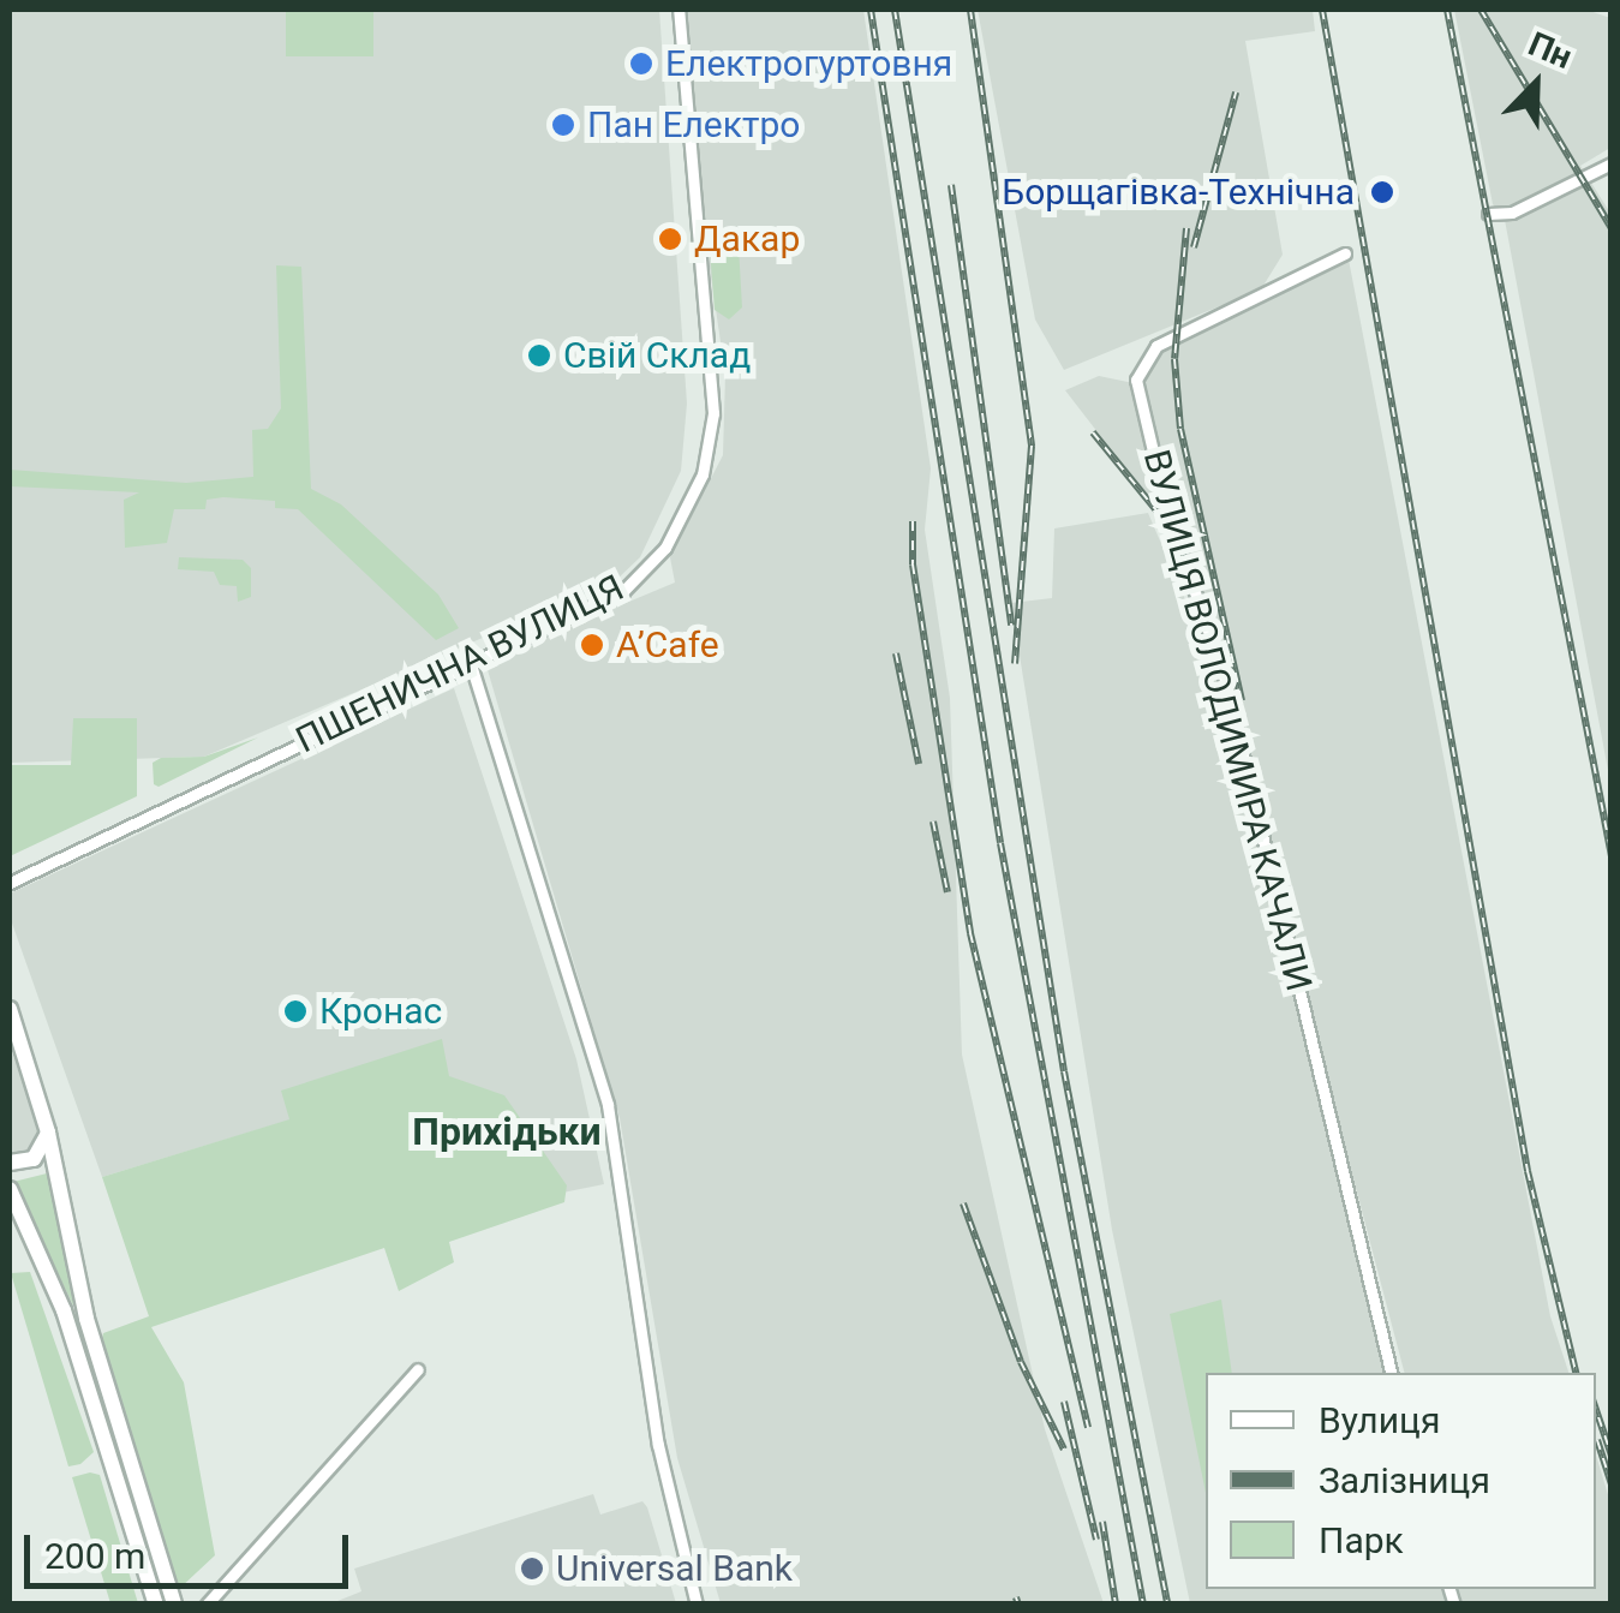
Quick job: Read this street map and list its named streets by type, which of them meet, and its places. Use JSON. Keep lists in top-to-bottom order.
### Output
{
  "streets": {
    "street": ["ПШЕНИЧНА ВУЛИЦЯ", "ВУЛИЦЯ ВОЛОДИМИРА КАЧАЛИ"]
  },
  "districts": ["Прихідьки"],
  "places": [
    "Електрогуртовня",
    "Пан Електро",
    "Борщагівка-Технічна",
    "Дакар",
    "Свій Склад",
    "A’Cafe",
    "Кронас",
    "Universal Bank"
  ],
  "legend": ["Вулиця", "Залізниця", "Парк"],
  "scale_bar": "200 m",
  "north": "top right"
}
